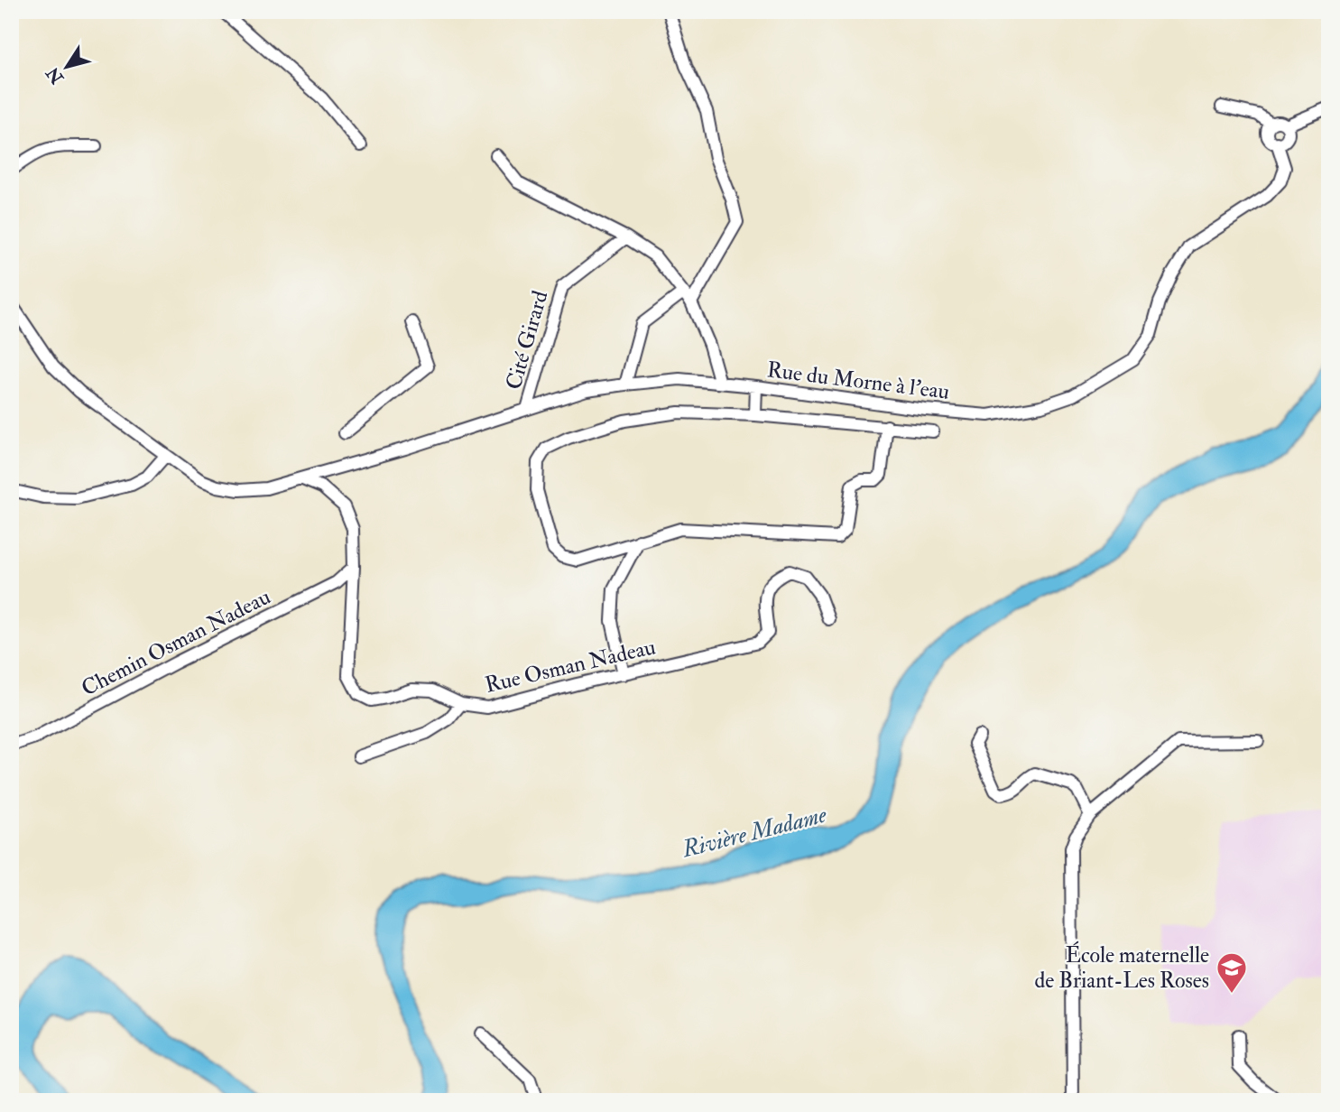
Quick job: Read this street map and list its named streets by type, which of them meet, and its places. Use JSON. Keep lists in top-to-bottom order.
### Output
{
  "streets": {
    "street": [
      "Cité Girard",
      "Rue du Morne à l'eau",
      "Chemin Osman Nadeau",
      "Rue Osman Nadeau"
    ]
  },
  "crossings": [
    ["Cité Girard", "Rue du Morne à l'eau"],
    ["Rue du Morne à l'eau", "Rue Osman Nadeau"],
    ["Chemin Osman Nadeau", "Rue Osman Nadeau"]
  ],
  "water": ["Rivière Madame"],
  "places": {
    "school or university": ["École maternelle de Briant-Les Roses"]
  },
  "north": "bottom left"
}
